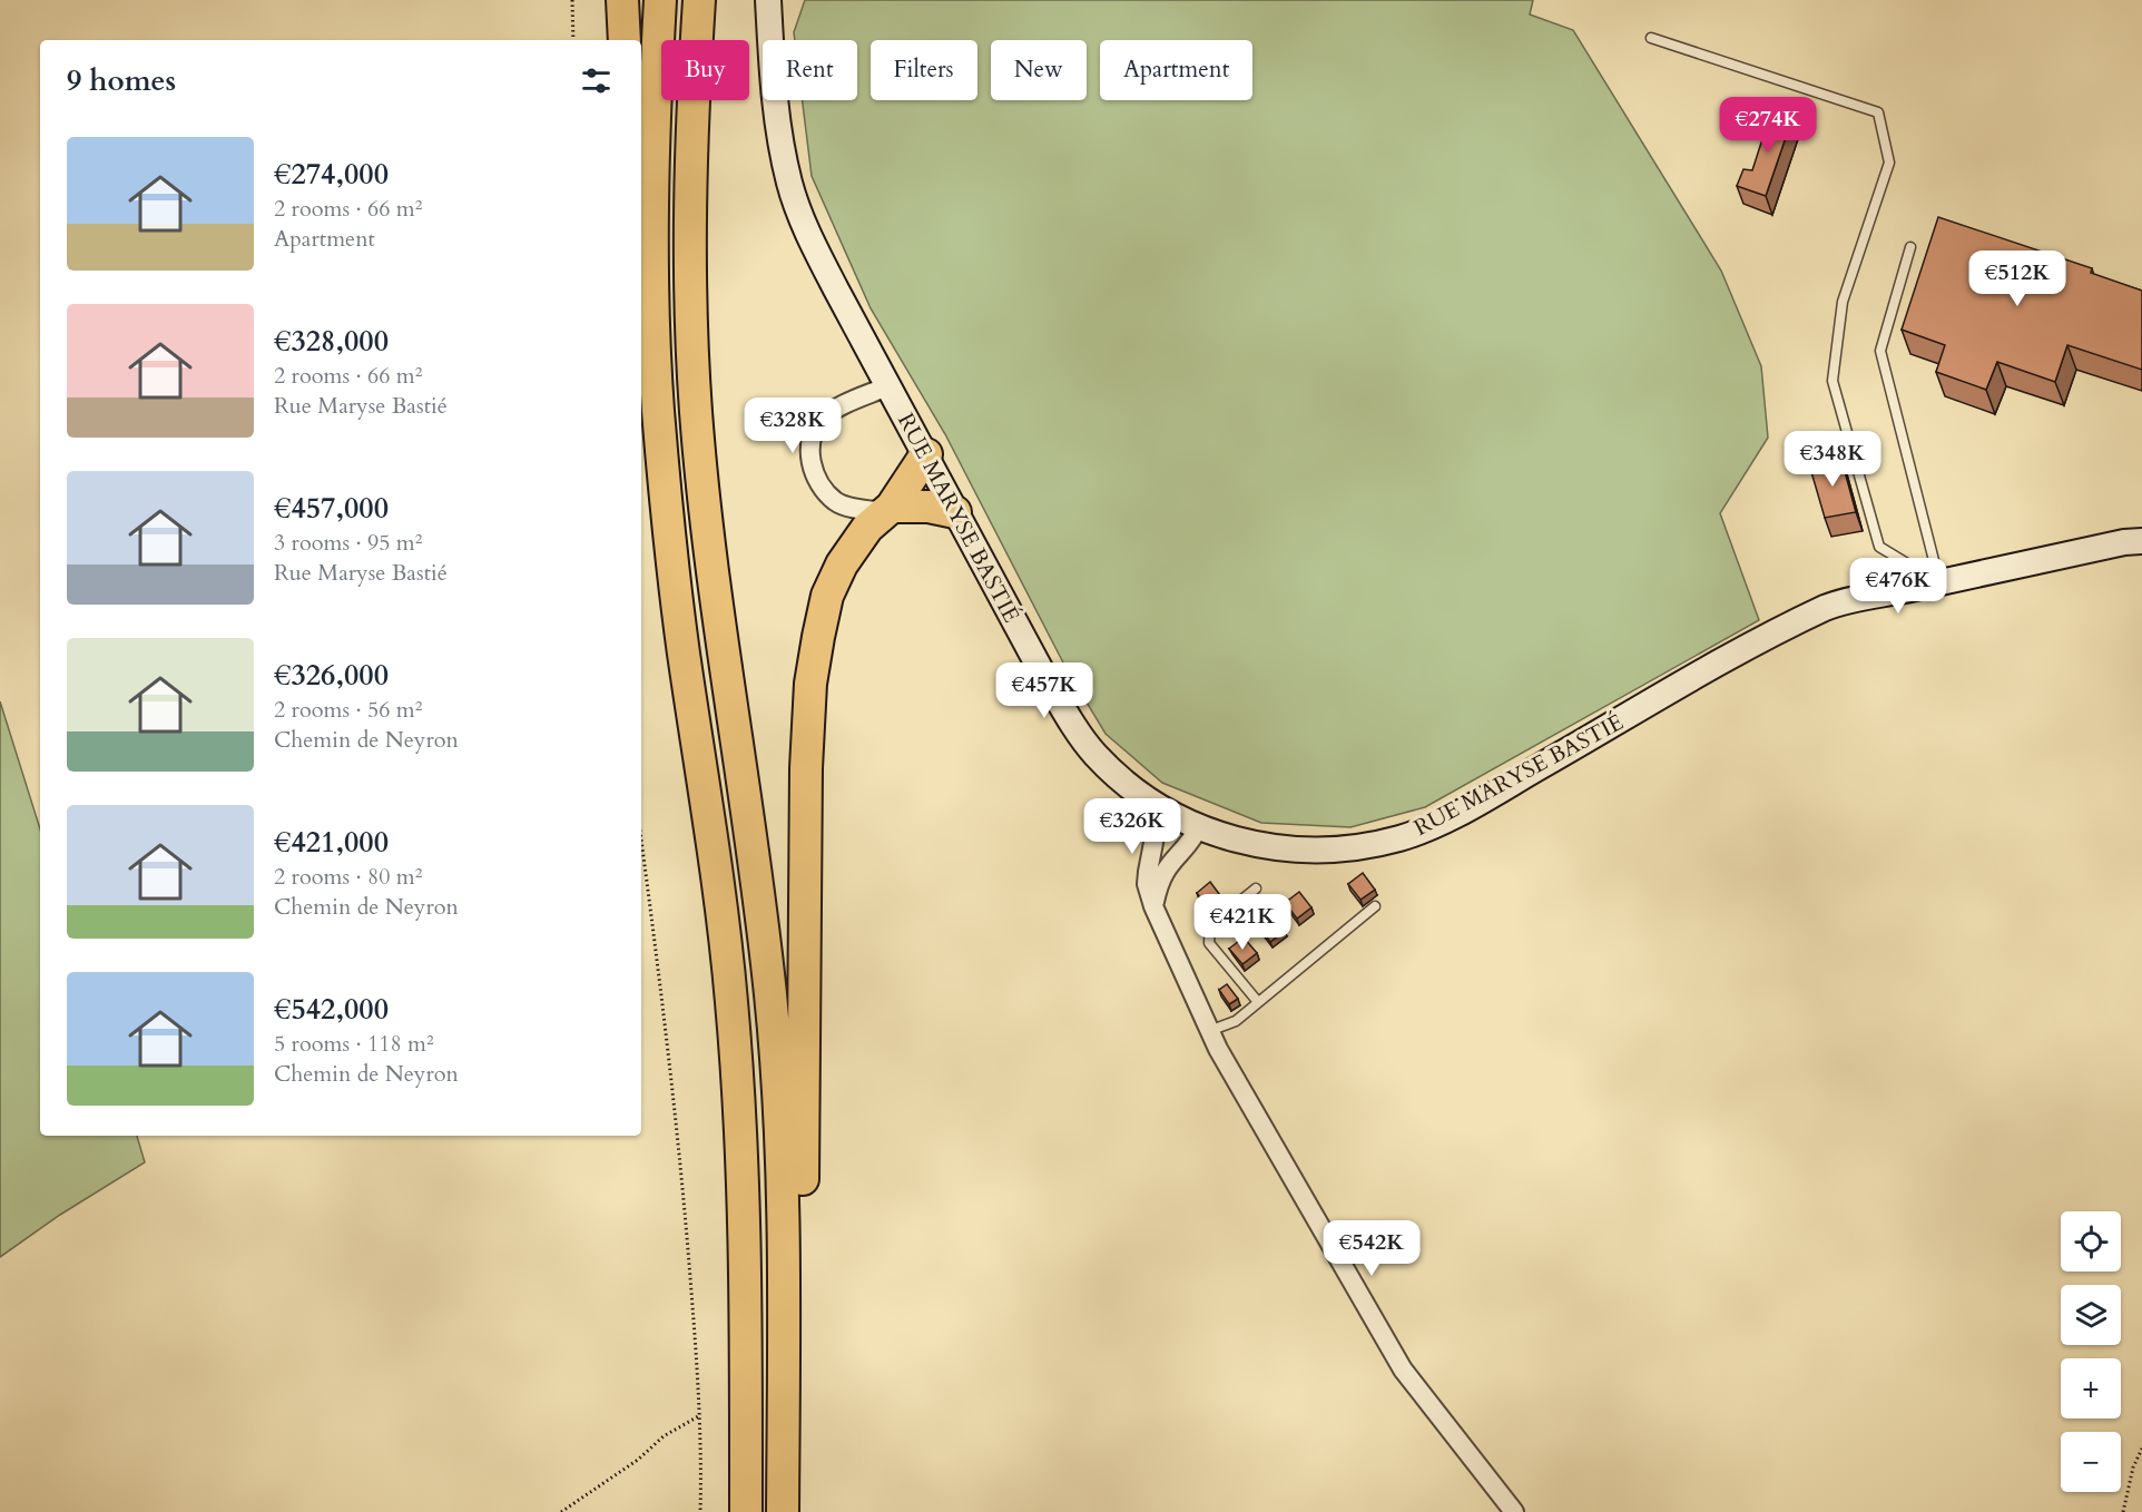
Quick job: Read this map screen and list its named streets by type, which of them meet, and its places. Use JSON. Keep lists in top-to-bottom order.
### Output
{
  "streets": {
    "main road": ["RUE MARYSE BASTIÉ"]
  },
  "page": {
    "chip": [
      "Buy",
      "Rent",
      "Filters",
      "New",
      "Apartment"
    ],
    "heading": "9 homes",
    "price": [
      "€274K",
      "€512K",
      "€328K",
      "€348K",
      "€476K",
      "€457K",
      "€326K",
      "€421K",
      "€542K"
    ],
    "list": [
      {
        "name": "€274,000",
        "note": "2 rooms · 66 m² · Apartment"
      },
      {
        "name": "€328,000",
        "note": "2 rooms · 66 m² · Rue Maryse Bastié"
      },
      {
        "name": "€457,000",
        "note": "3 rooms · 95 m² · Rue Maryse Bastié"
      },
      {
        "name": "€326,000",
        "note": "2 rooms · 56 m² · Chemin de Neyron"
      },
      {
        "name": "€421,000",
        "note": "2 rooms · 80 m² · Chemin de Neyron"
      },
      {
        "name": "€542,000",
        "note": "5 rooms · 118 m² · Chemin de Neyron"
      }
    ],
    "map_buttons": ["+", "−"]
  }
}
